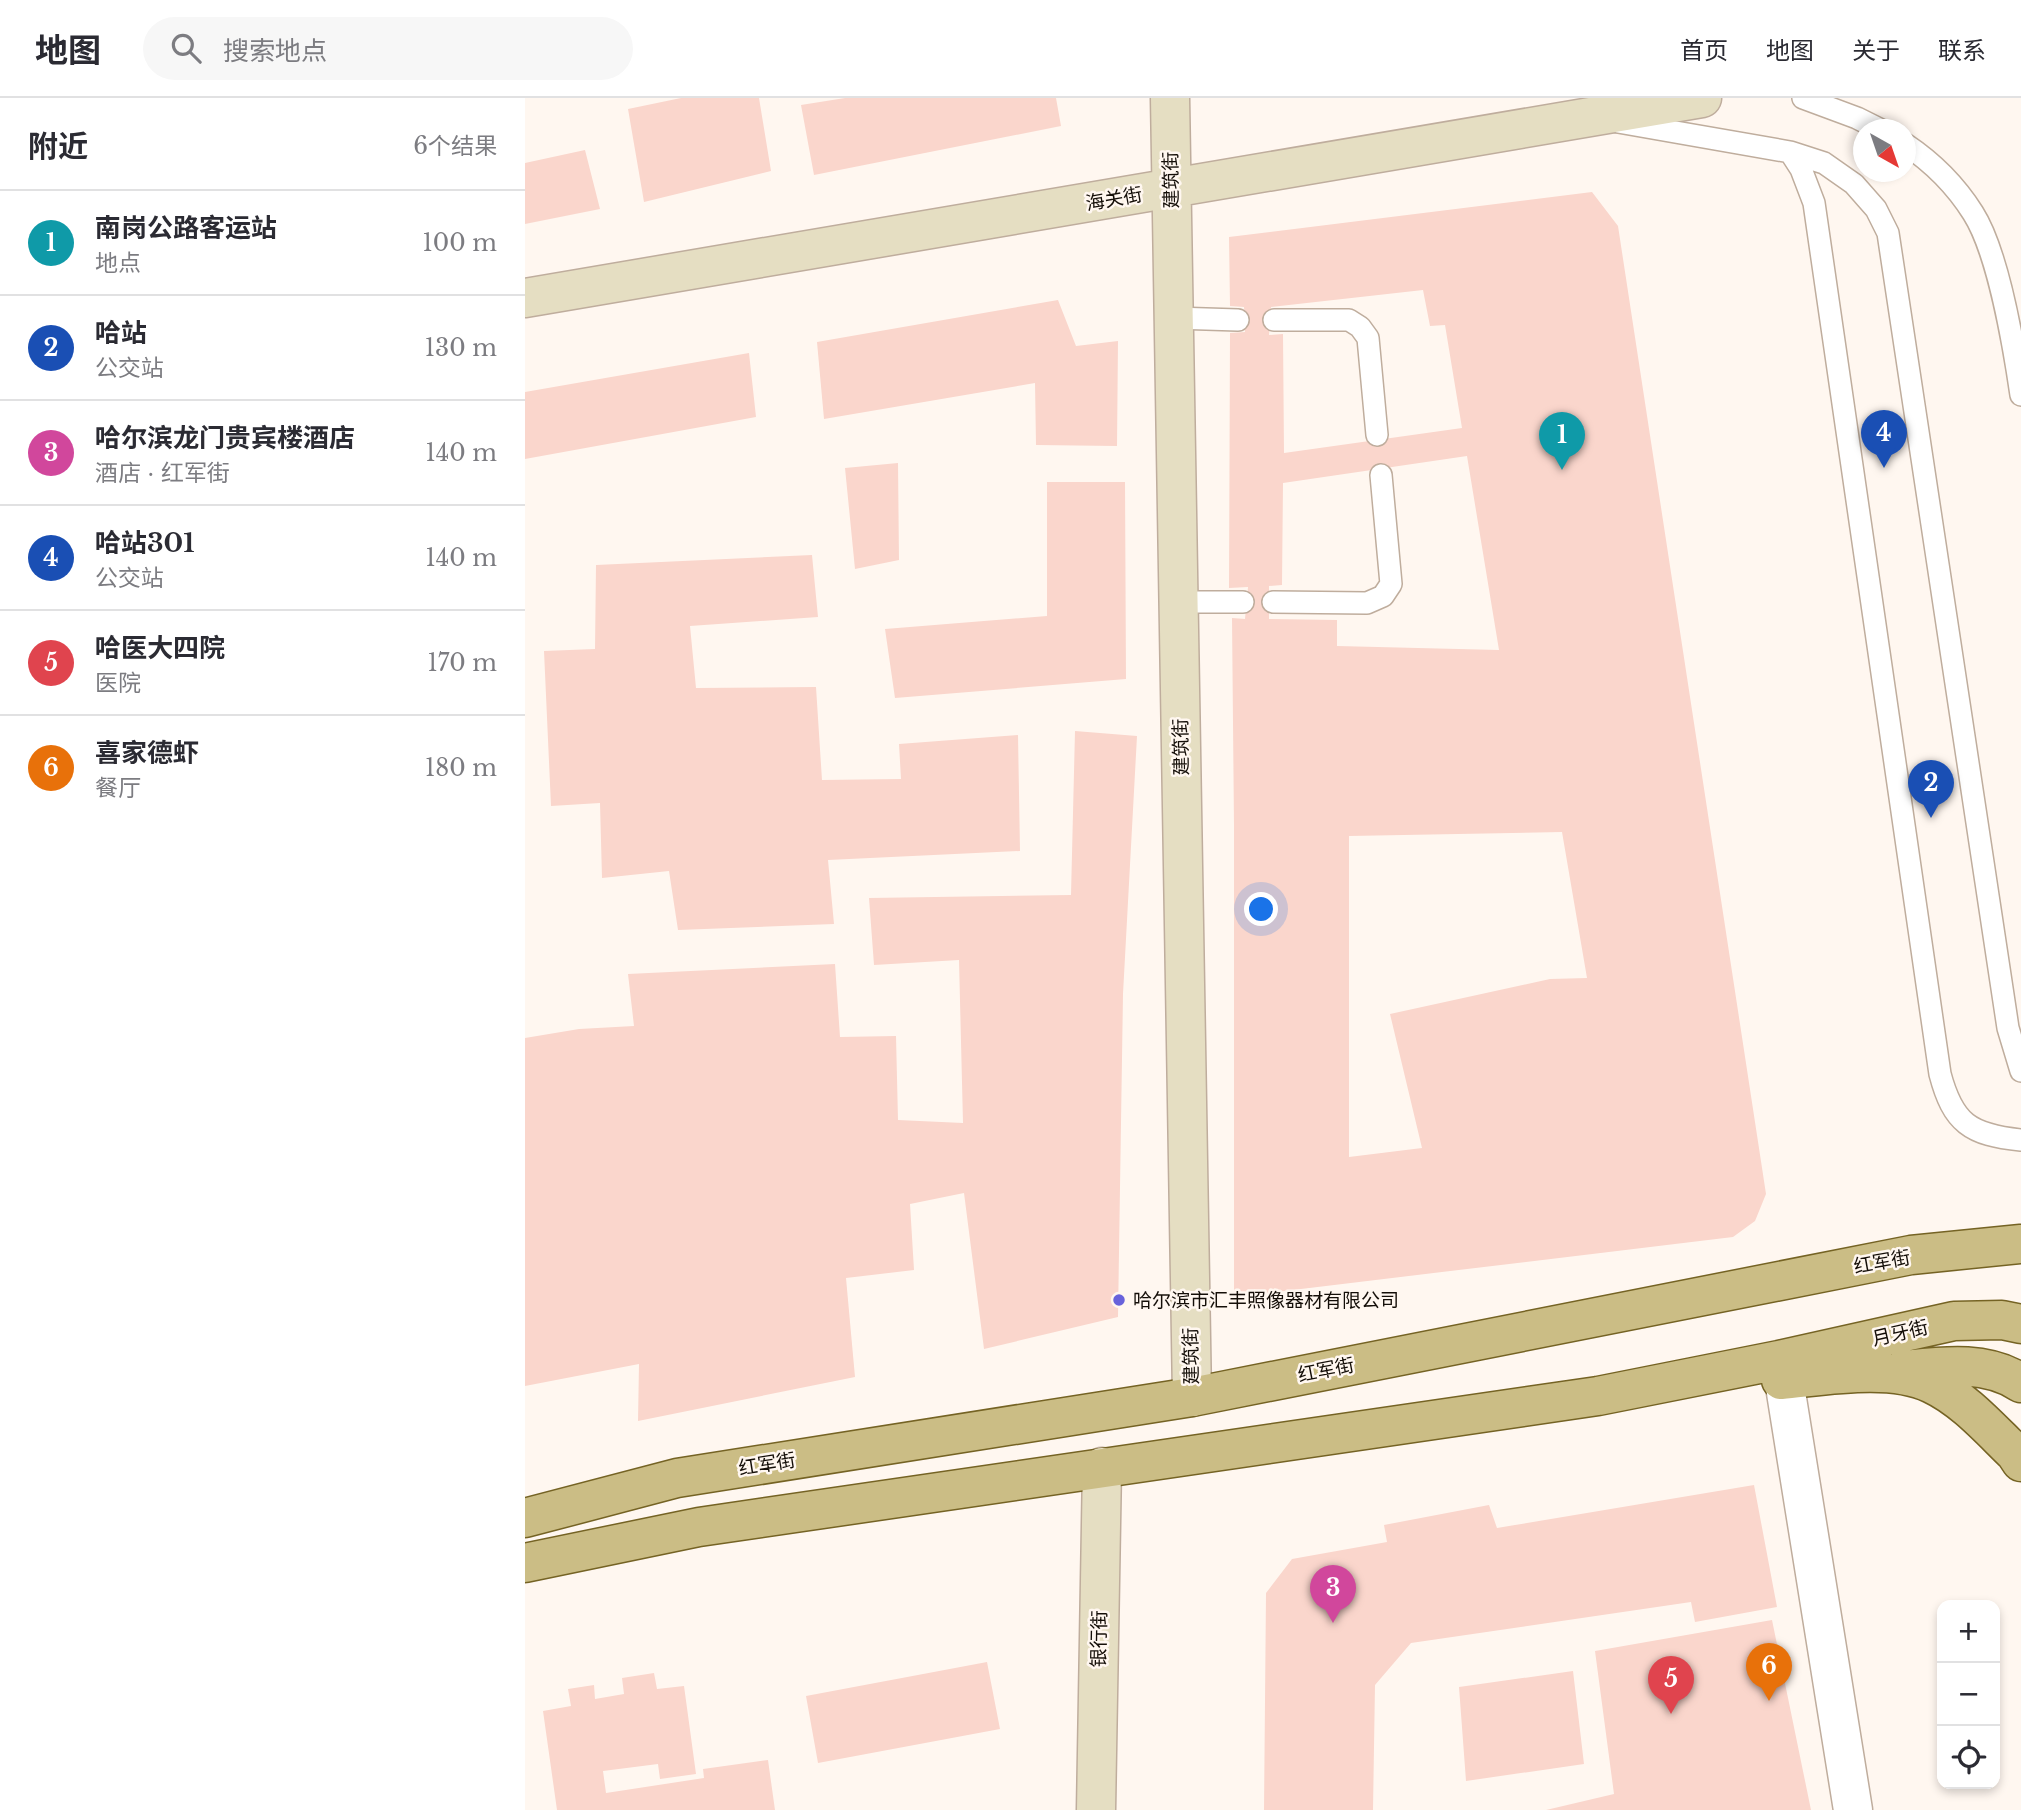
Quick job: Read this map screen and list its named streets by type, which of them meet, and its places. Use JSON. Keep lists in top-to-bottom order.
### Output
{
  "streets": {
    "main road": ["红军街", "月牙街"],
    "street": ["建筑街", "海关街", "银行街"]
  },
  "crossings": [
    ["建筑街", "海关街"],
    ["建筑街", "红军街"]
  ],
  "places": ["哈尔滨市汇丰照像器材有限公司"],
  "north": "bottom right",
  "page": {
    "header": "地图",
    "search": "搜索地点",
    "nav": [
      "首页",
      "地图",
      "关于",
      "联系"
    ],
    "heading": ["附近", "6个结果"],
    "list": [
      {
        "mark": "1",
        "name": "南岗公路客运站",
        "note": "地点",
        "value": "100 m"
      },
      {
        "mark": "2",
        "name": "哈站",
        "note": "公交站",
        "value": "130 m"
      },
      {
        "mark": "3",
        "name": "哈尔滨龙门贵宾楼酒店",
        "note": "酒店 · 红军街",
        "value": "140 m"
      },
      {
        "mark": "4",
        "name": "哈站301",
        "note": "公交站",
        "value": "140 m"
      },
      {
        "mark": "5",
        "name": "哈医大四院",
        "note": "医院",
        "value": "170 m"
      },
      {
        "mark": "6",
        "name": "喜家德虾",
        "note": "餐厅",
        "value": "180 m"
      }
    ],
    "pins": [
      "4",
      "1",
      "2",
      "3",
      "6",
      "5"
    ],
    "map_buttons": ["+", "−"]
  }
}
